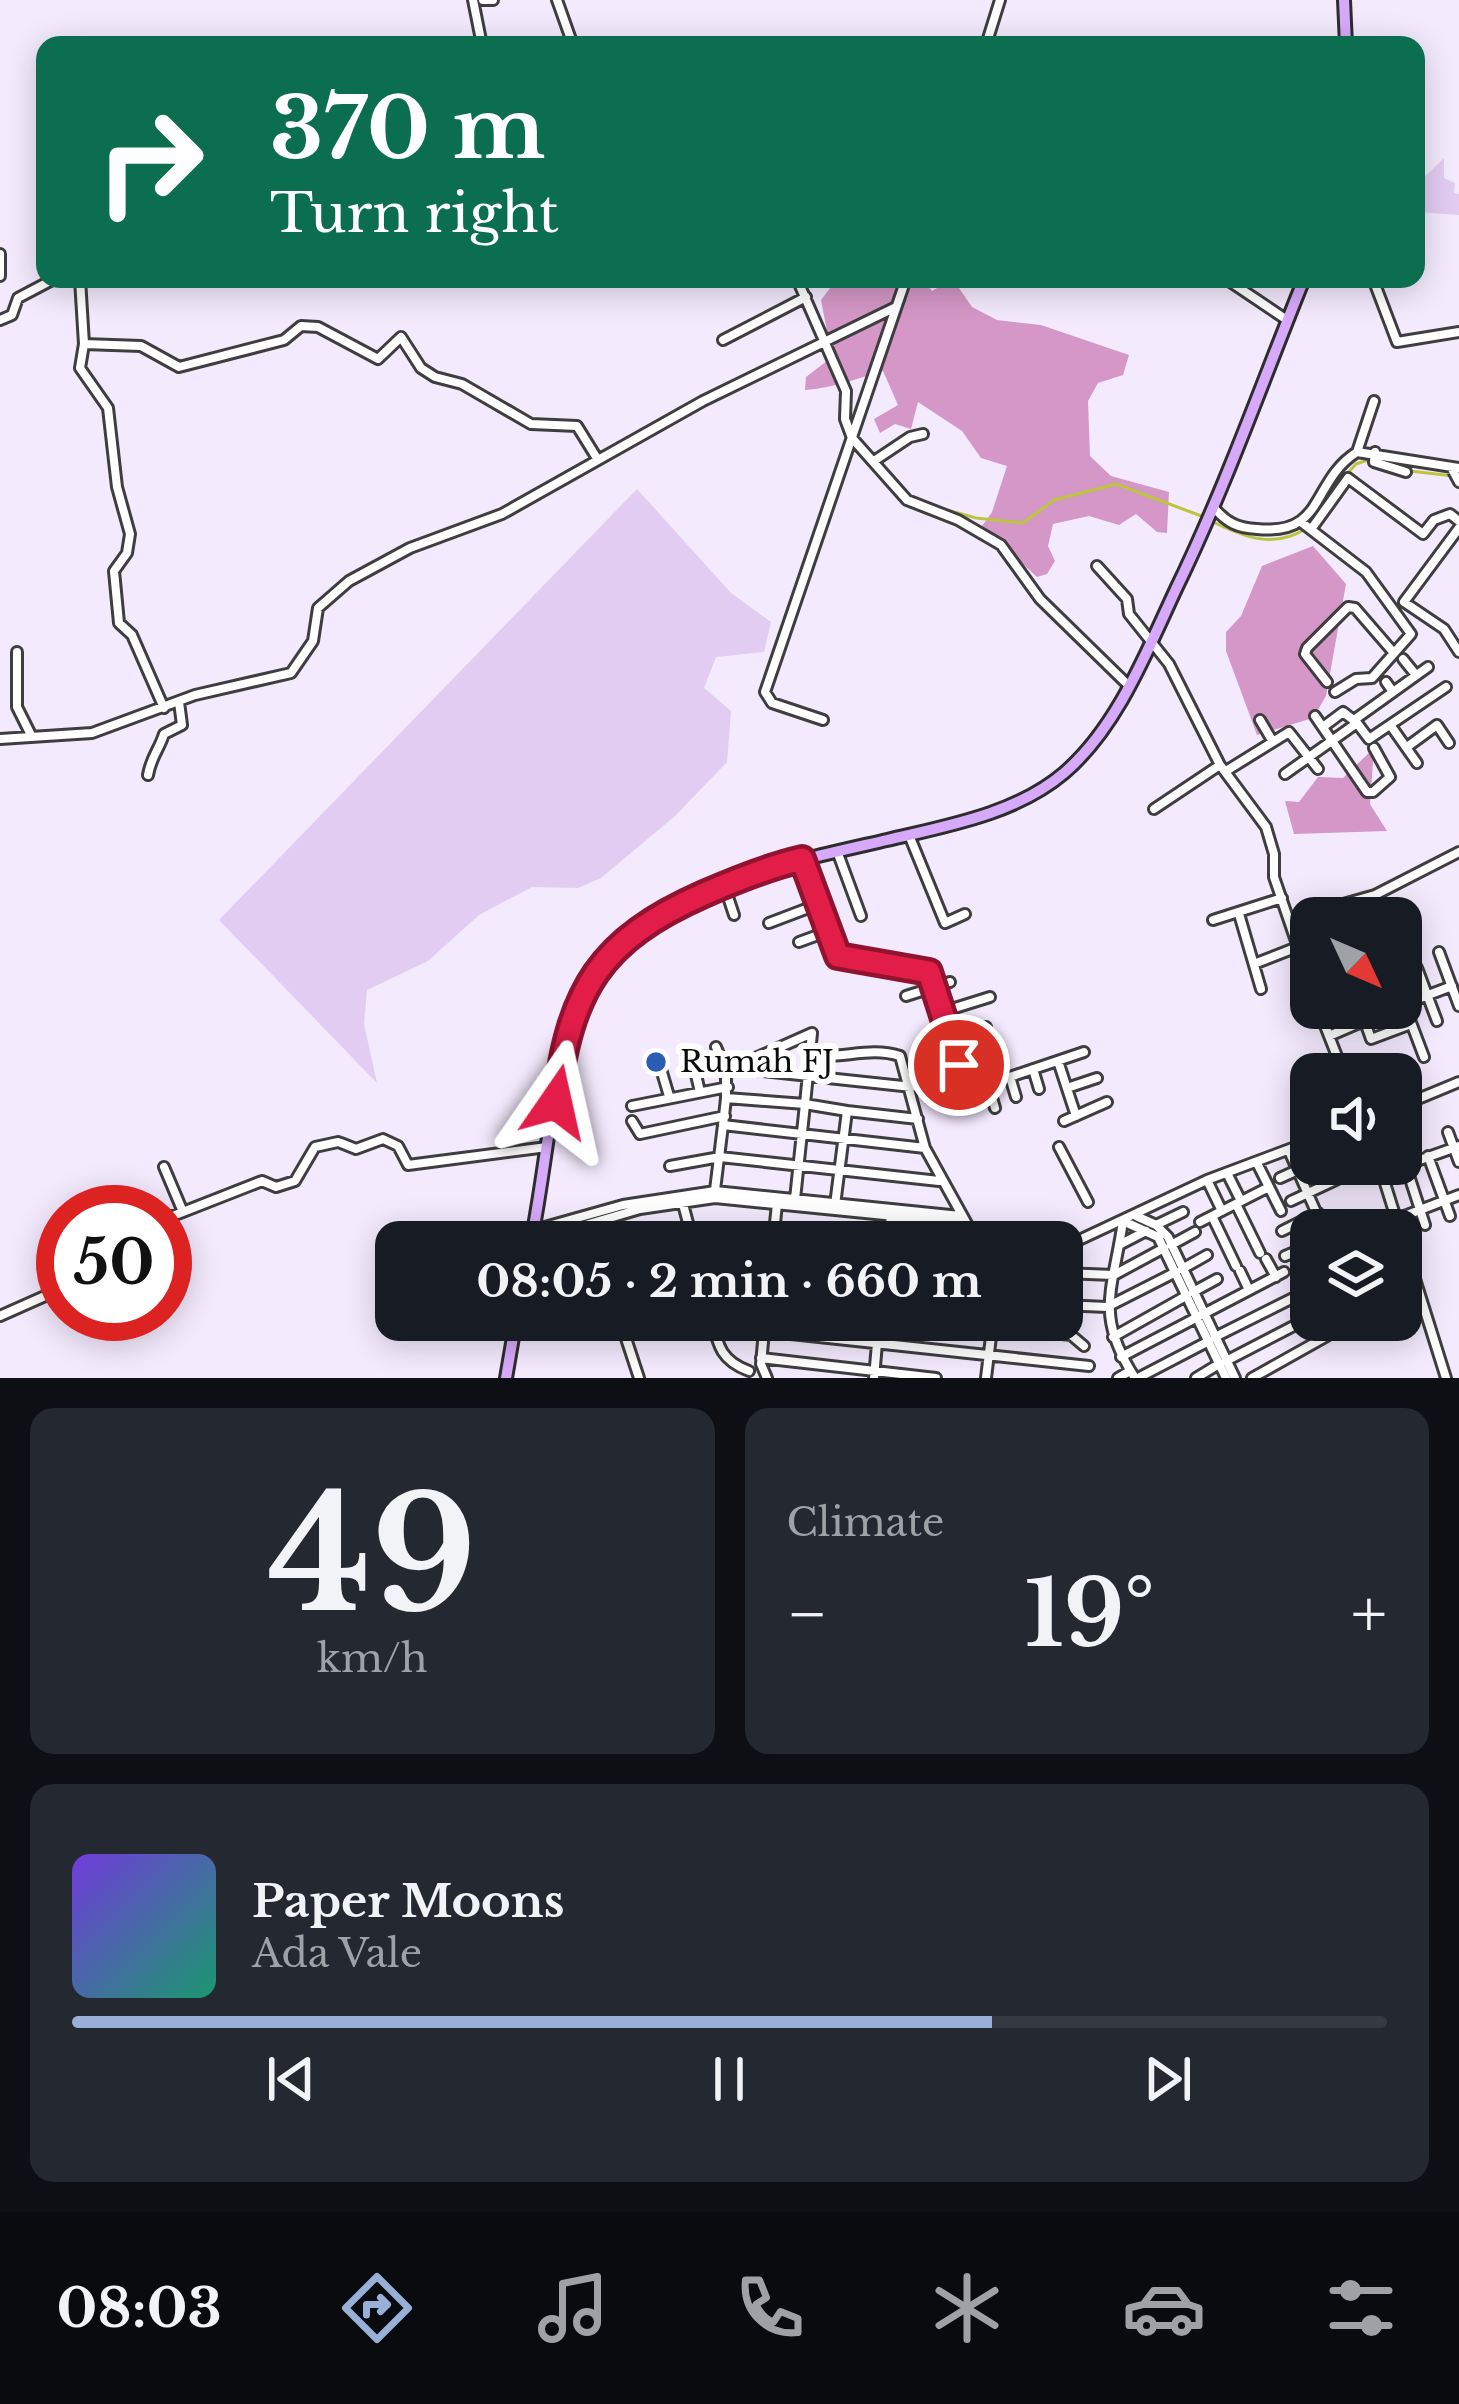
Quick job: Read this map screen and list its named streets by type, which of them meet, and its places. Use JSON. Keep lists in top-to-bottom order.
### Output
{
  "places": ["Rumah FJ"],
  "north": "bottom right",
  "page": {
    "turn": ["370 m", "Turn right"],
    "limit": "50",
    "trip": "08:05 · 2 min · 660 m",
    "tile": [
      ["49", "km/h"],
      "Climate"
    ],
    "heat": ["−", "19°", "+"],
    "song": ["Paper Moons", "Ada Vale"],
    "tabs": "08:03"
  }
}
